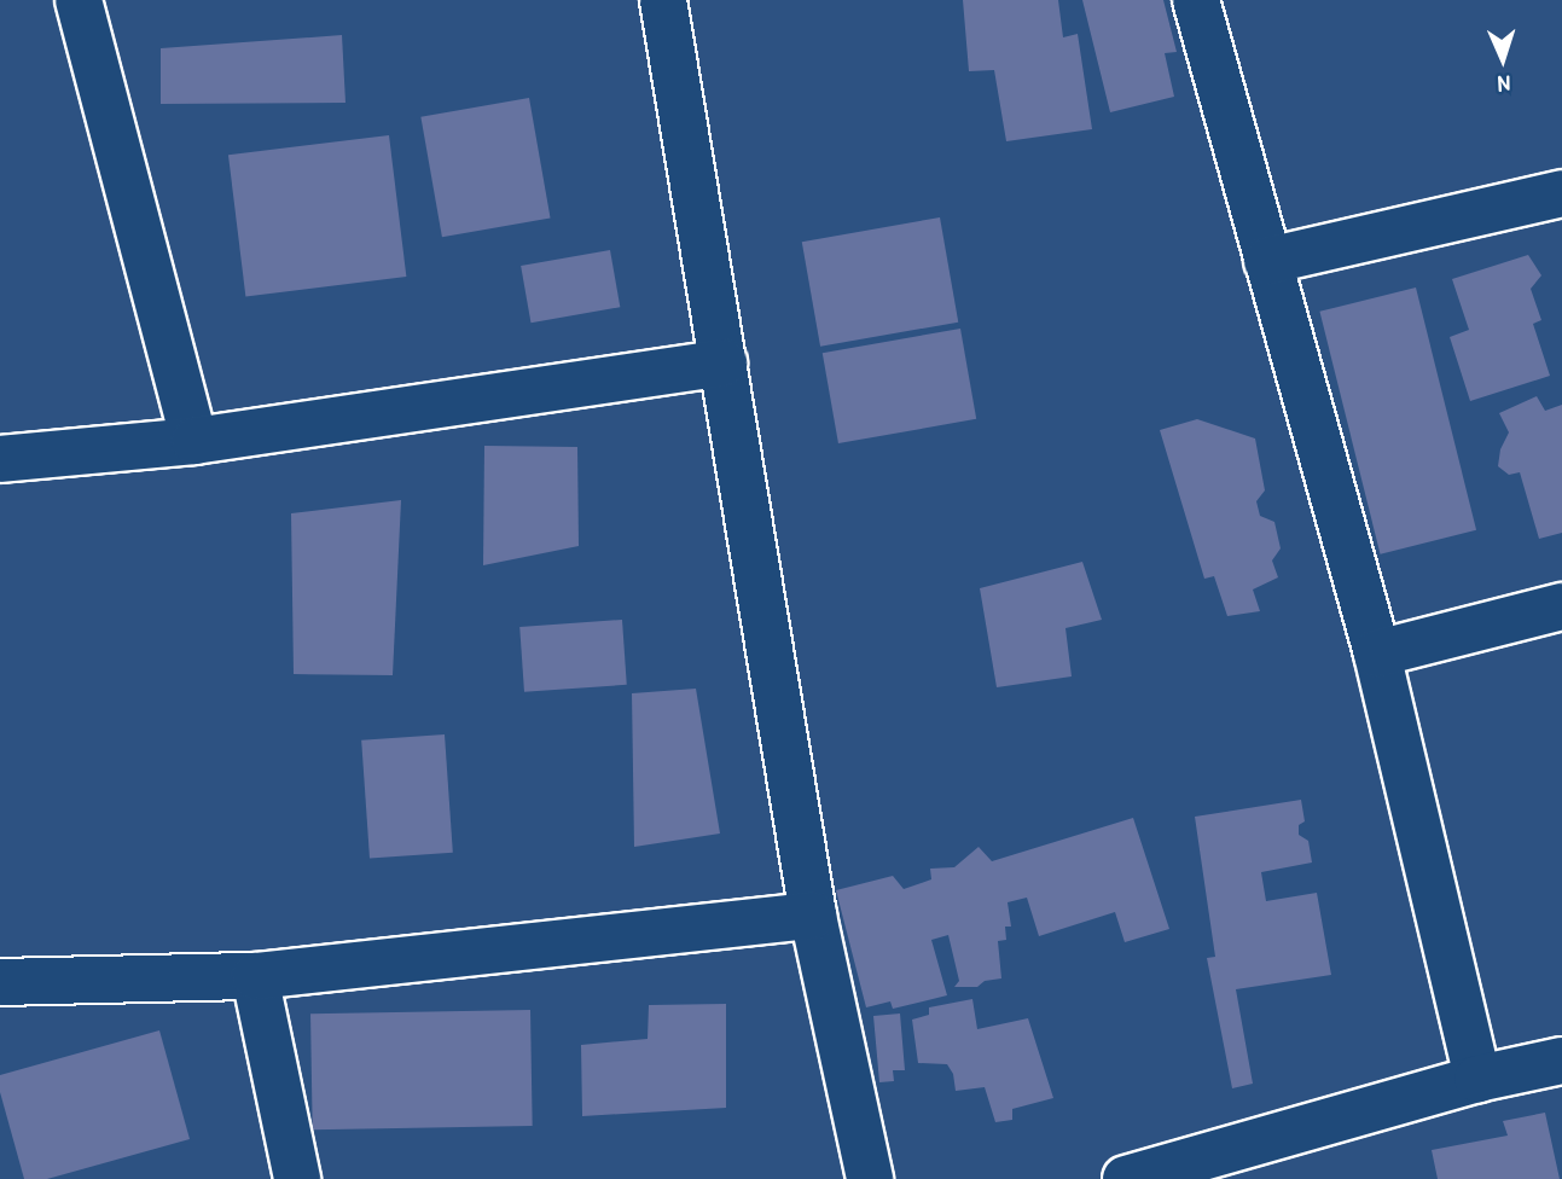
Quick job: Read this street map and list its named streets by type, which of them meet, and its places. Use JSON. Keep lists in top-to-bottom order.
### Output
{
  "north": "bottom"
}
